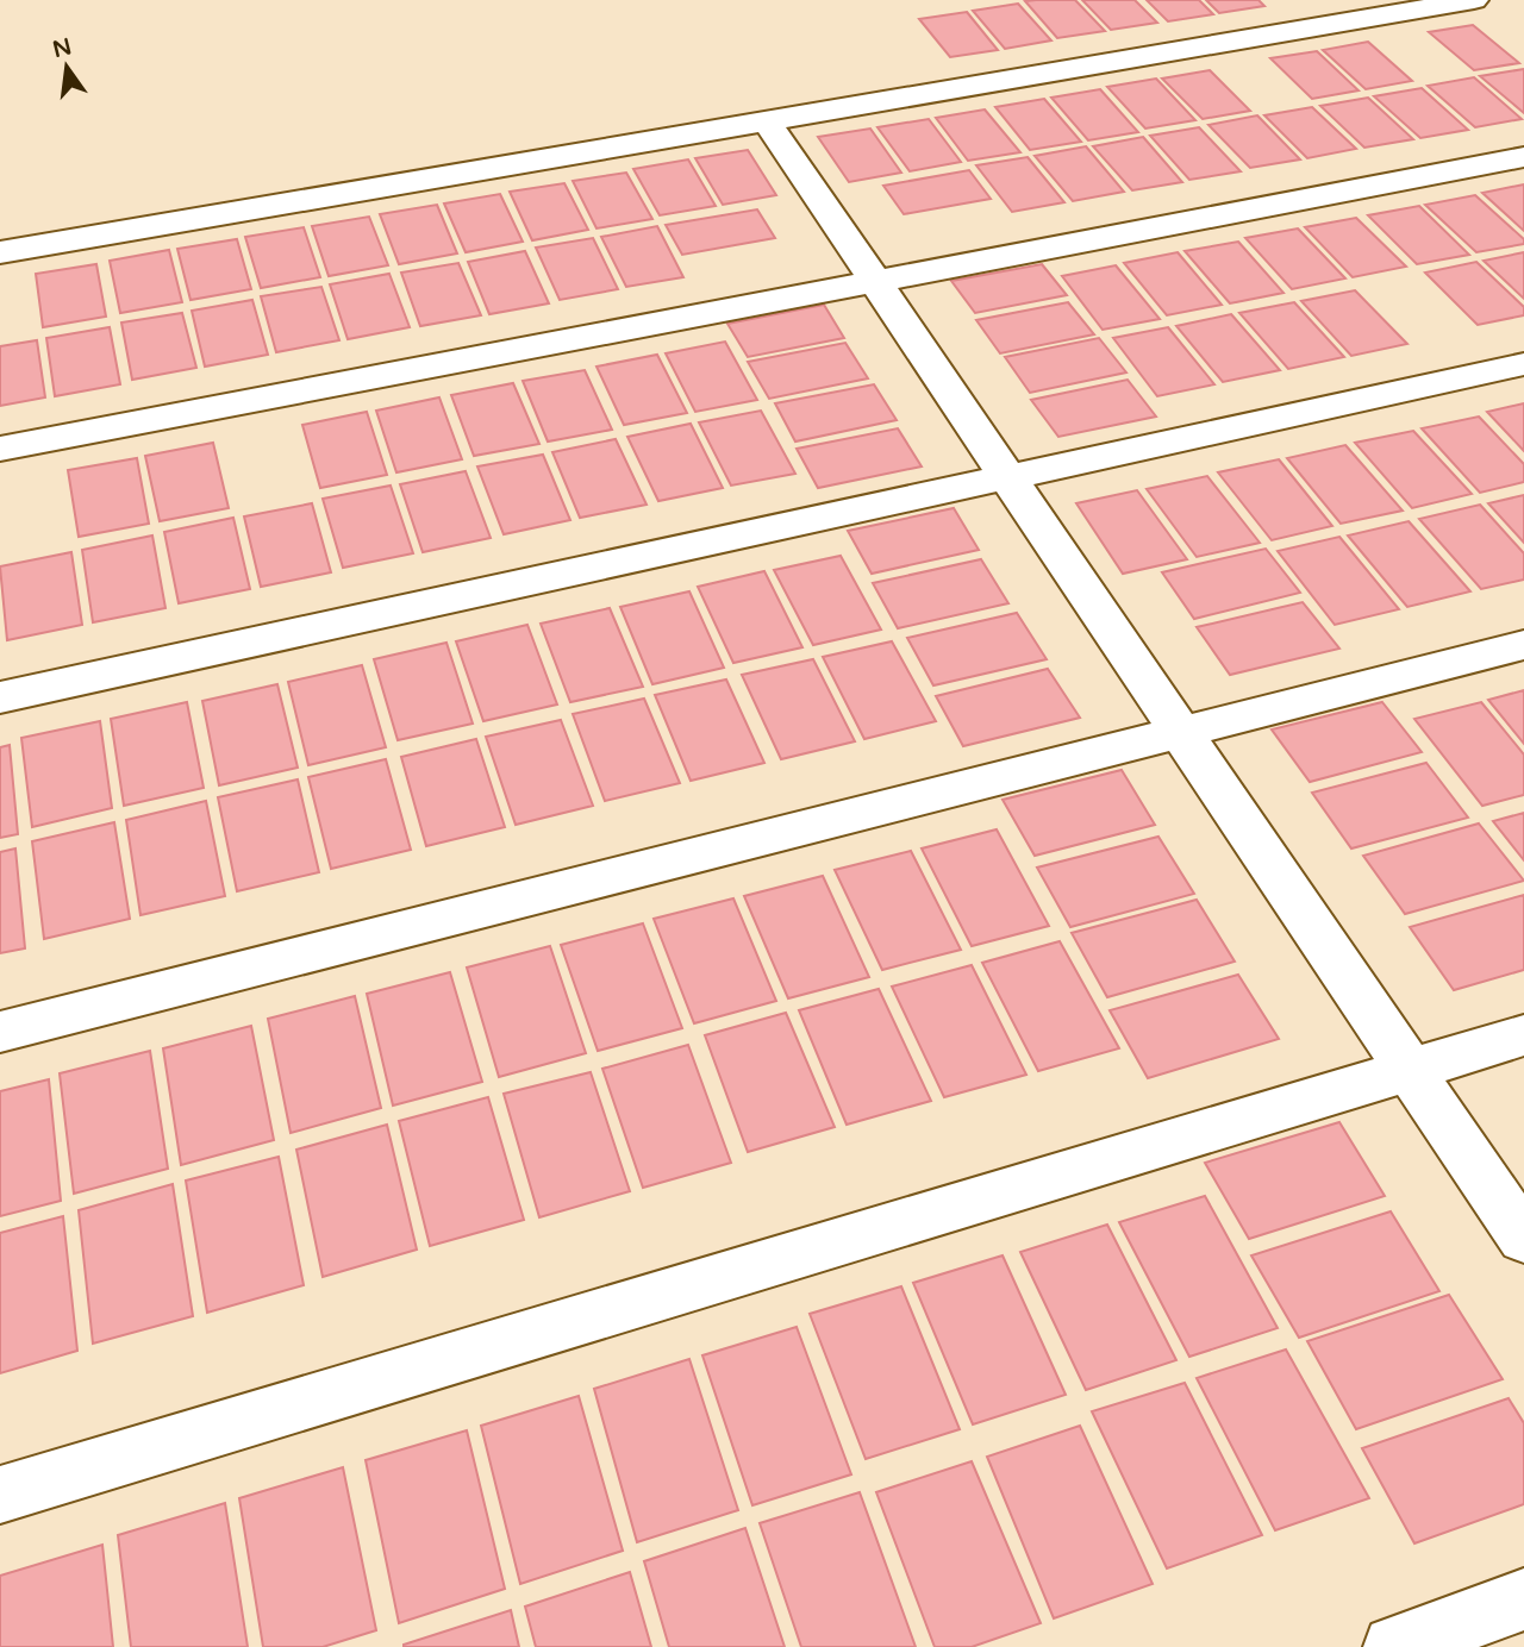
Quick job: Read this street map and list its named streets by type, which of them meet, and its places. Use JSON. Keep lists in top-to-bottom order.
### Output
{
  "north": "top"
}
